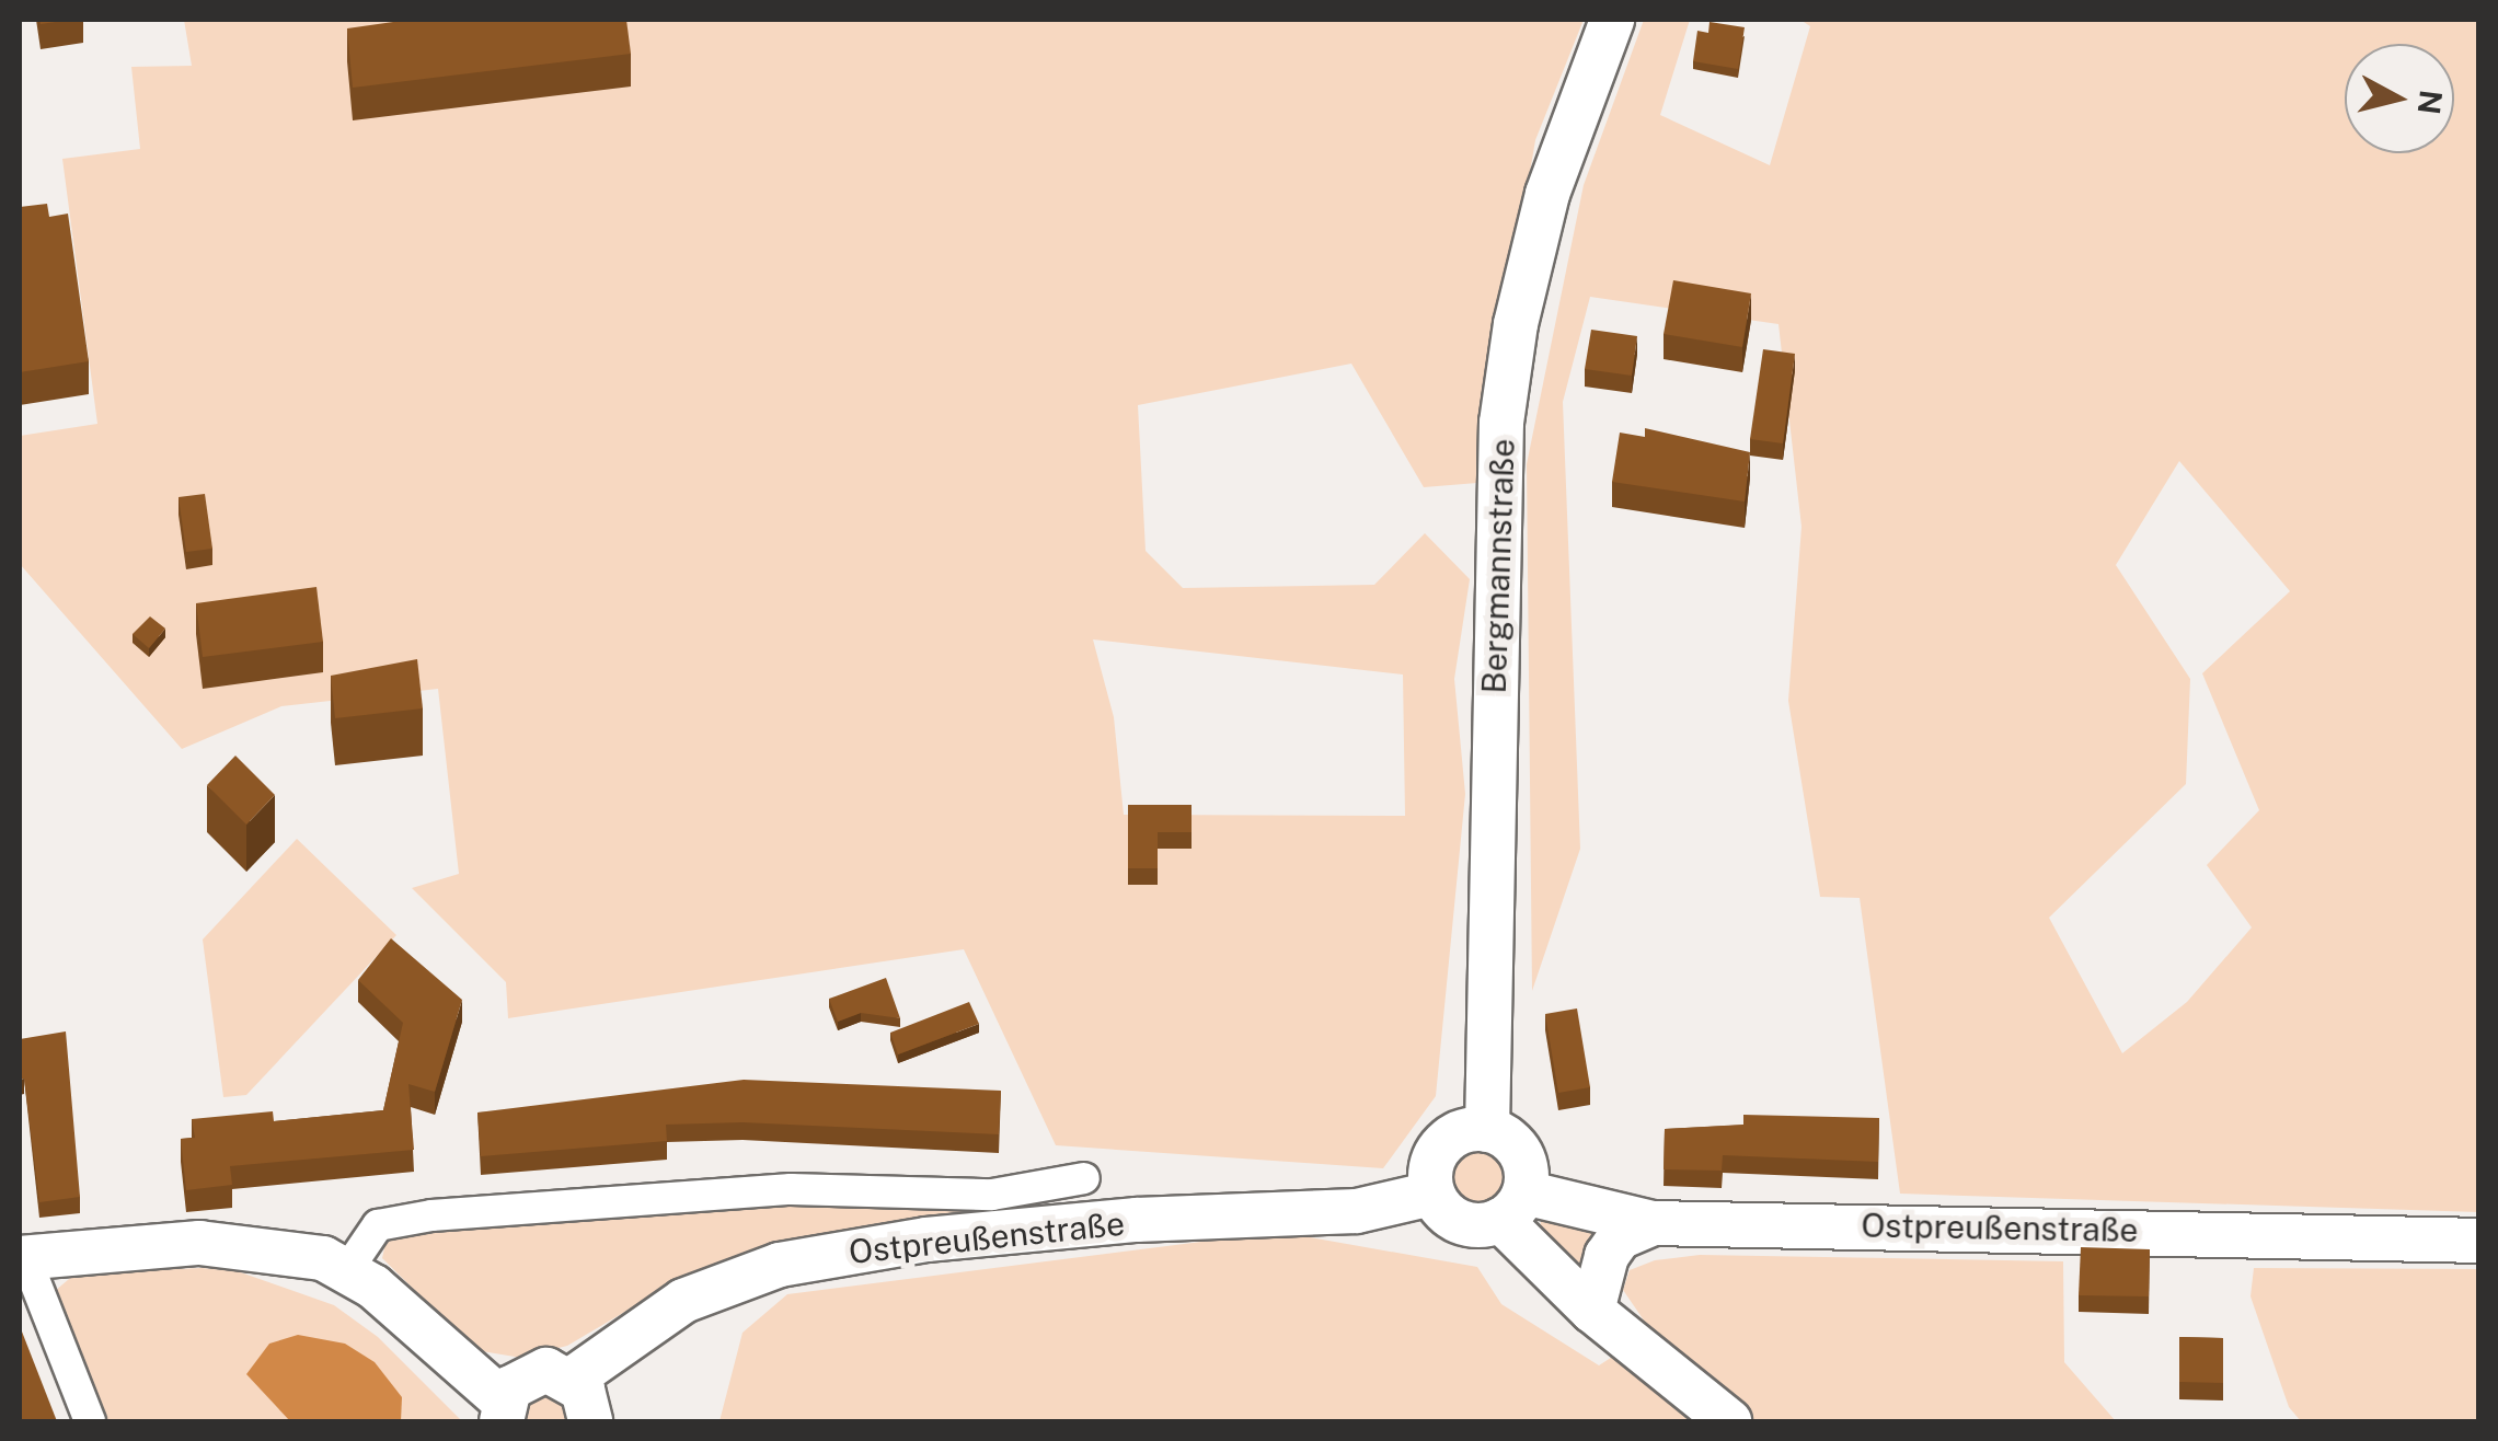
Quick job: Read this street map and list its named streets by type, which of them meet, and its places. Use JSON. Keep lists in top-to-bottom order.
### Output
{
  "streets": {
    "street": ["Bergmannstraße", "Ostpreußenstraße"]
  },
  "crossings": [
    ["Bergmannstraße", "Ostpreußenstraße"]
  ],
  "north": "right"
}
